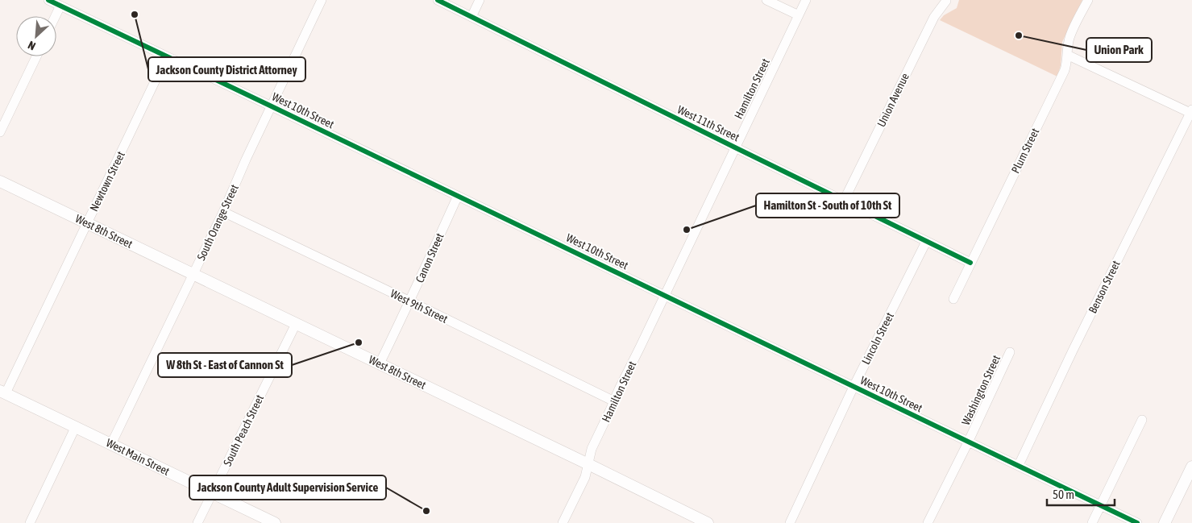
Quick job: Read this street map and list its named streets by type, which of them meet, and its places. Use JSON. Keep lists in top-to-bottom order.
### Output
{
  "streets": {
    "main road": ["West 8th Street", "West Main Street"],
    "street": [
      "Hamilton Street",
      "Union Avenue",
      "West 10th Street",
      "West 11th Street",
      "Plum Street",
      "Newtown Street",
      "South Orange Street",
      "Canon Street",
      "Benson Street",
      "West 9th Street",
      "Lincoln Street",
      "Washington Street",
      "South Peach Street"
    ]
  },
  "crossings": [
    ["Hamilton Street", "West 10th Street"],
    ["Hamilton Street", "West 11th Street"],
    ["Hamilton Street", "West 8th Street"],
    ["Hamilton Street", "West 9th Street"],
    ["Union Avenue", "West 11th Street"],
    ["West 10th Street", "Newtown Street"],
    ["West 10th Street", "South Orange Street"],
    ["West 10th Street", "Canon Street"],
    ["West 10th Street", "Benson Street"],
    ["West 10th Street", "Lincoln Street"],
    ["West 10th Street", "Washington Street"],
    ["West 11th Street", "Plum Street"],
    ["West 11th Street", "Lincoln Street"],
    ["Newtown Street", "West 8th Street"],
    ["Newtown Street", "West Main Street"],
    ["South Orange Street", "West 8th Street"],
    ["South Orange Street", "West 9th Street"],
    ["South Orange Street", "West Main Street"],
    ["West 8th Street", "Canon Street"],
    ["West 8th Street", "South Peach Street"],
    ["Canon Street", "West 9th Street"],
    ["South Peach Street", "West Main Street"]
  ],
  "places": [
    "Jackson County District Attorney",
    "Union Park",
    "Hamilton St - South of 10th St",
    "W 8th St - East of Cannon St",
    "Jackson County Adult Supervision Service"
  ],
  "scale_bar": "50 m",
  "north": "bottom left"
}
